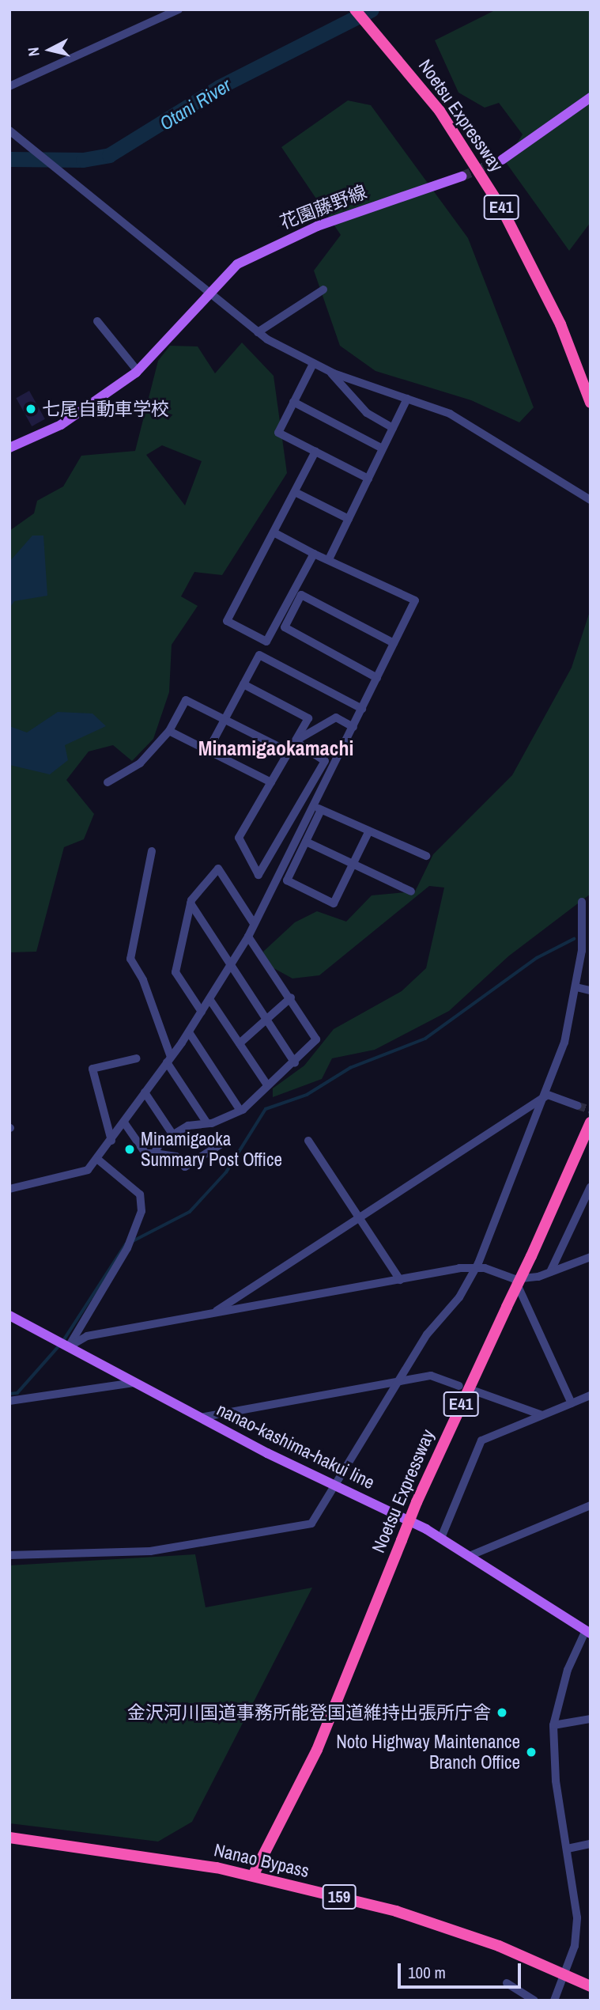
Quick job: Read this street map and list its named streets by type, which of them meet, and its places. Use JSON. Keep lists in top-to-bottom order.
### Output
{
  "streets": {
    "highway": [
      "Noetsu Expressway",
      "E41",
      "Nanao Bypass",
      "159"
    ],
    "main road": ["花園藤野線", "nanao-kashima-hakui line"]
  },
  "crossings": [
    ["Noetsu Expressway", "Nanao Bypass"]
  ],
  "districts": ["Minamigaokamachi"],
  "water": ["Otani River"],
  "places": [
    "七尾自動車学校",
    "Minamigaoka Summary Post Office",
    "金沢河川国道事務所能登国道維持出張所庁舎",
    "Noto Highway Maintenance Branch Office"
  ],
  "scale_bar": "100 m",
  "north": "left"
}
